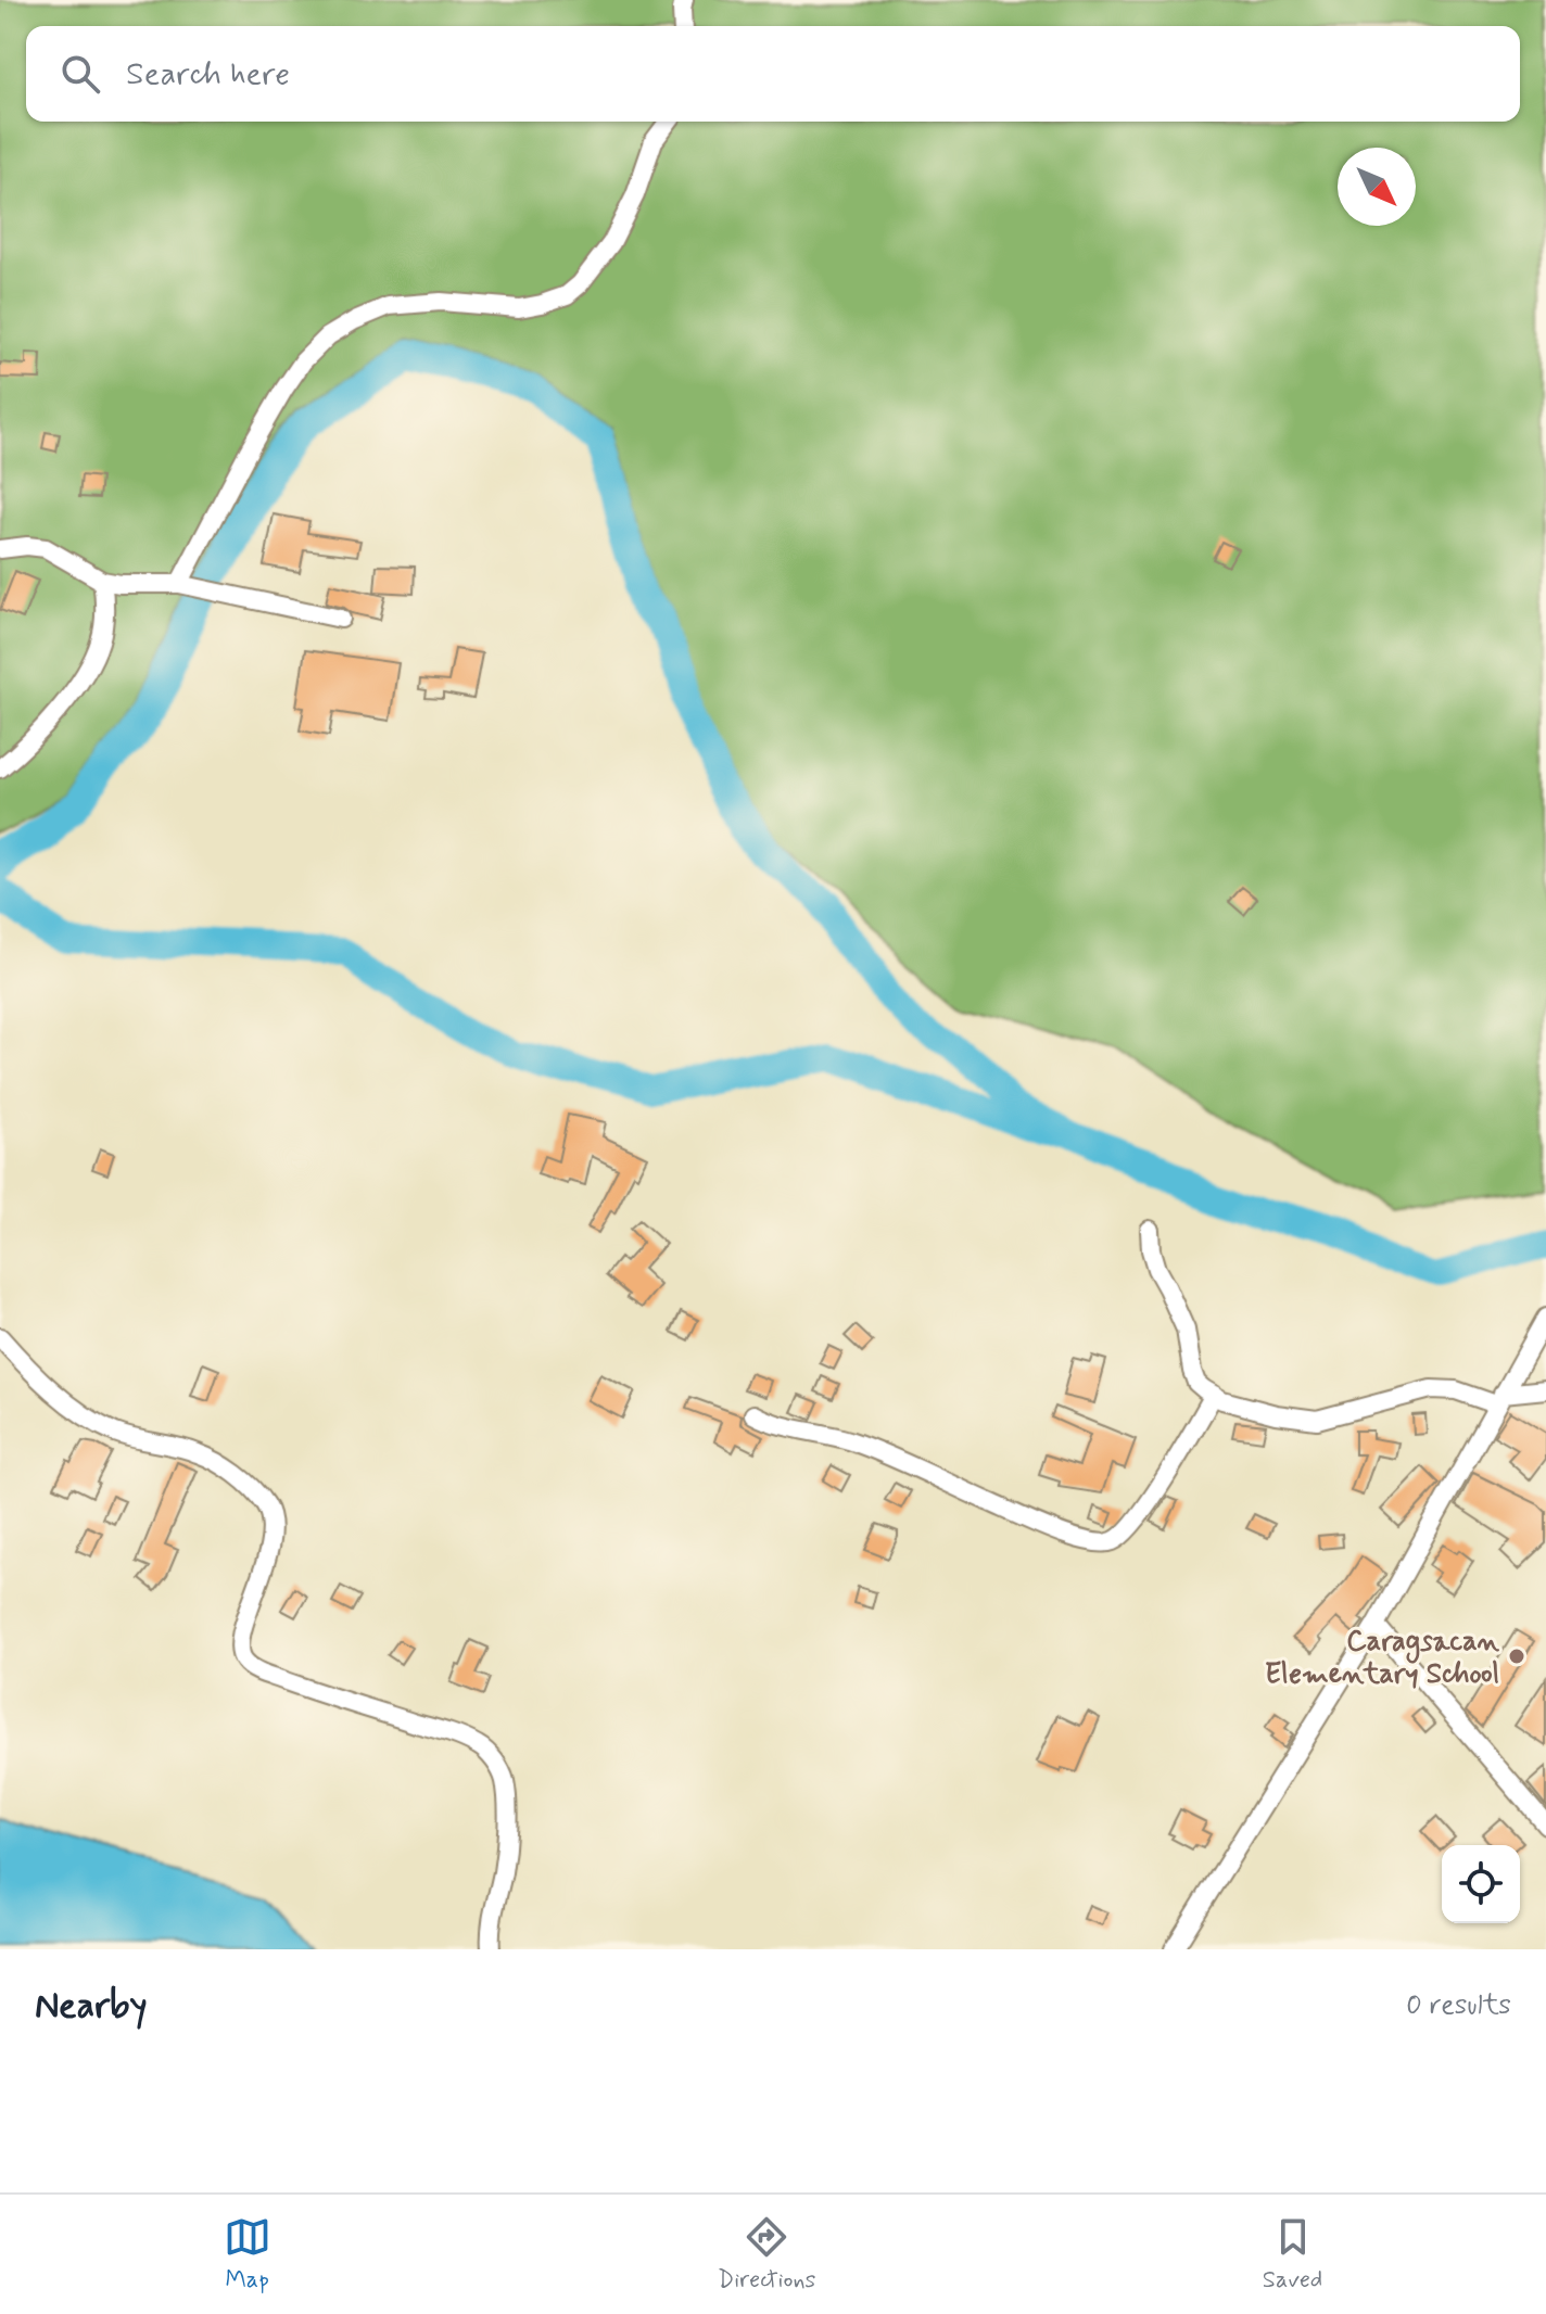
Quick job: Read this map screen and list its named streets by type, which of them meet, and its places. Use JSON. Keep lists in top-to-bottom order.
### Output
{
  "places": ["Caragsacan Elementary School"],
  "north": "bottom right",
  "page": {
    "search": "Search here",
    "heading": ["Nearby", "0 results"],
    "nav": ["Map", "Directions", "Saved"]
  }
}
